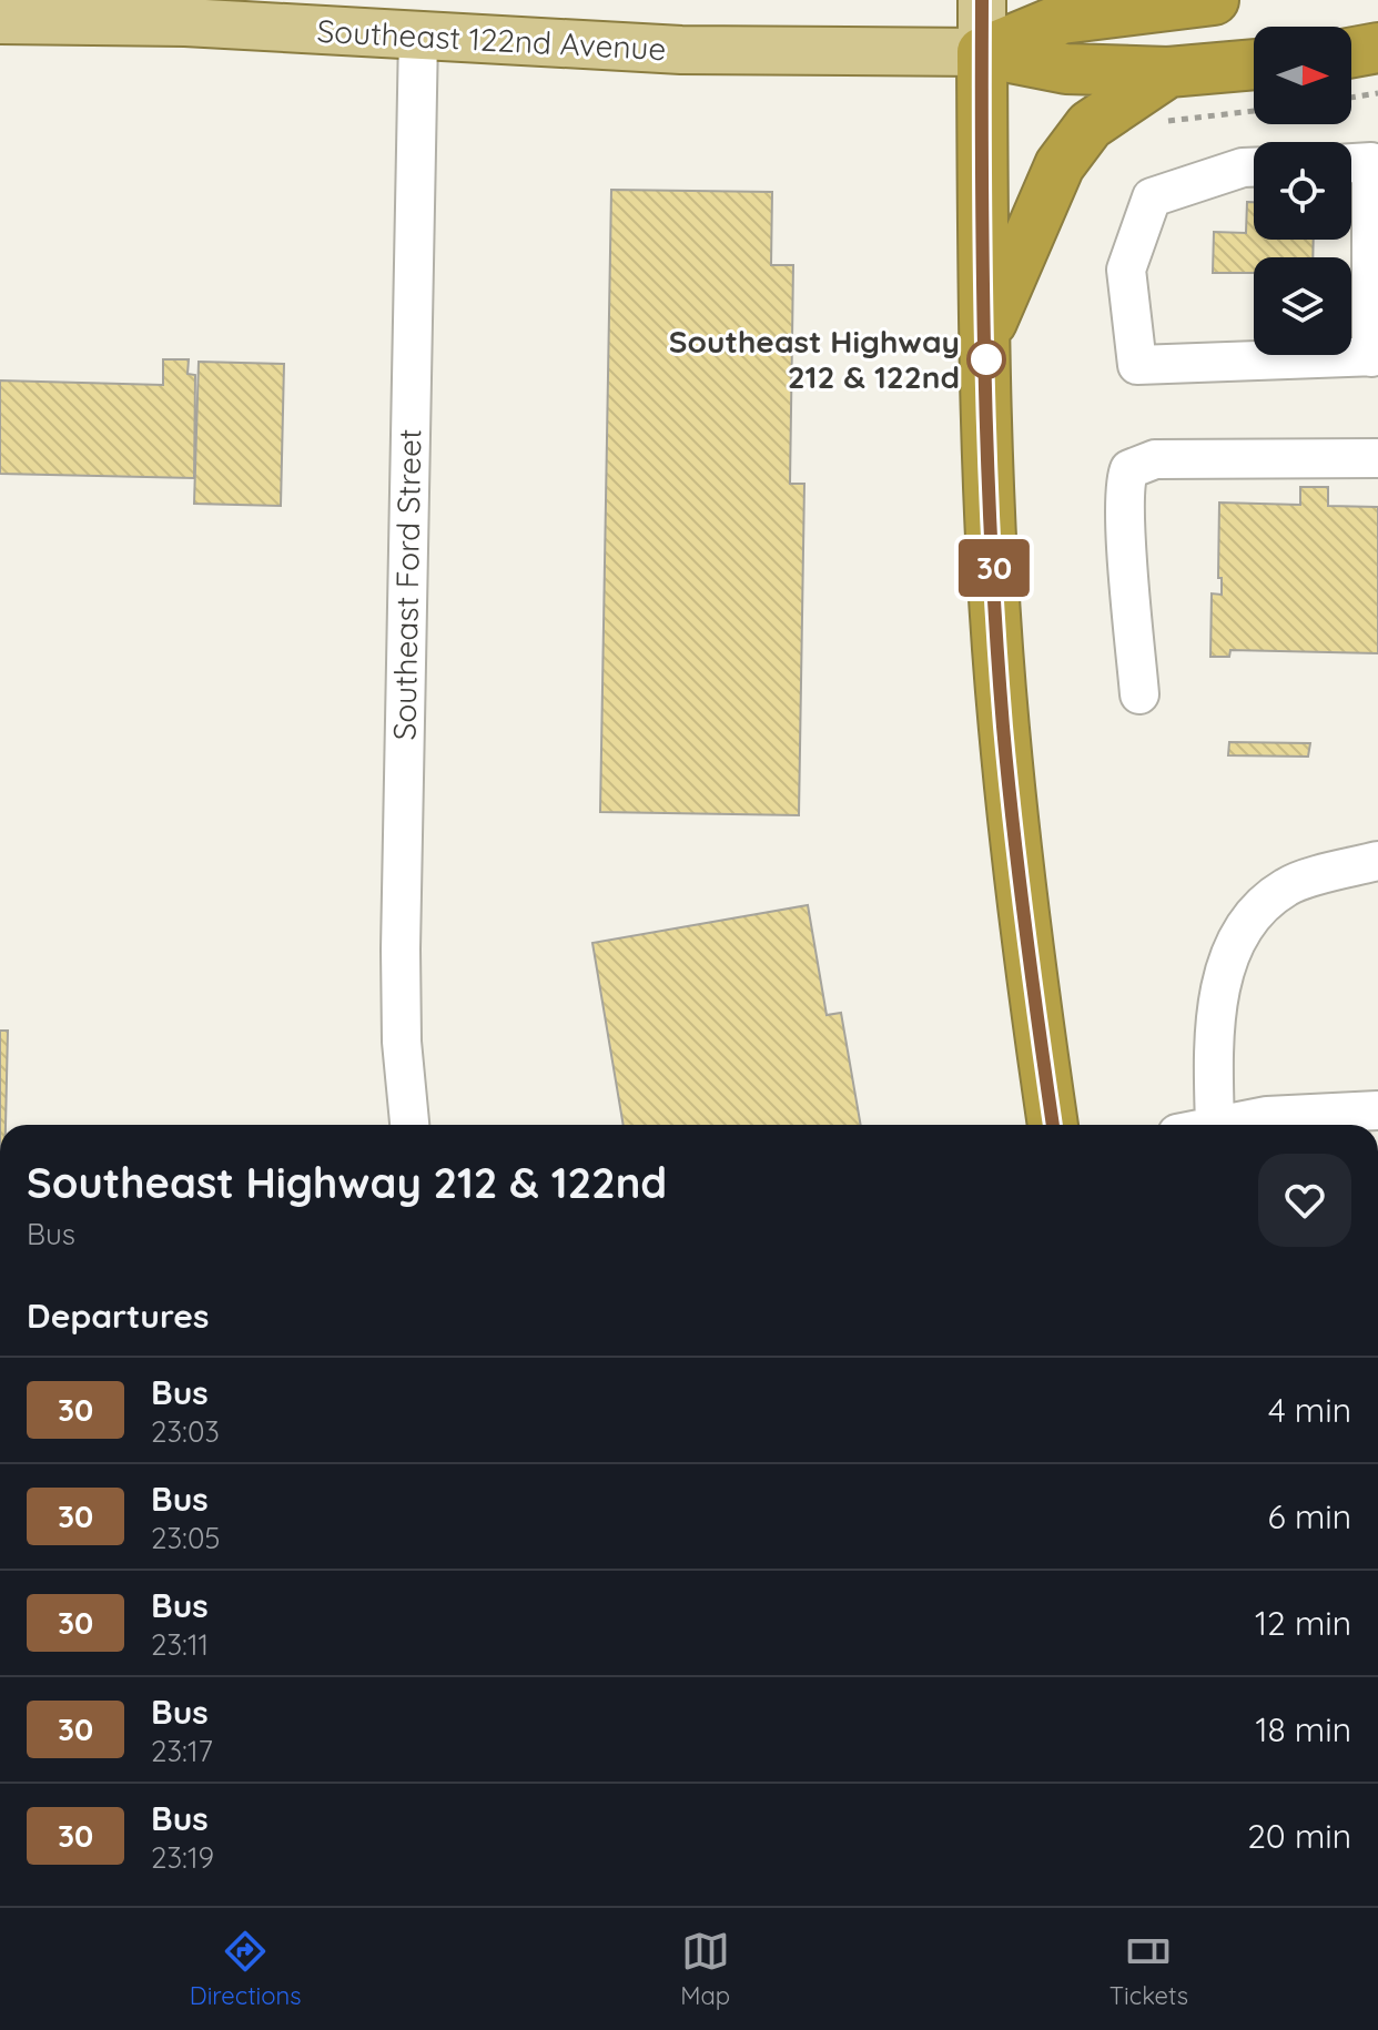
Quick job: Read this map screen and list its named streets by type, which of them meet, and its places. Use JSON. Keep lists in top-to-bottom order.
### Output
{
  "streets": {
    "main road": ["Southeast 122nd Avenue"],
    "street": ["Southeast Ford Street"]
  },
  "crossings": [
    ["Southeast 122nd Avenue", "Southeast Ford Street"]
  ],
  "places": ["Southeast Highway 212 & 122nd"],
  "lines": ["bus line 30"],
  "north": "right",
  "page": {
    "on_map": "30",
    "heading": [
      ["Southeast Highway 212 & 122nd", "Bus"],
      "Departures"
    ],
    "list": [
      {
        "mark": "30",
        "name": "Bus",
        "note": "23:03",
        "value": "4 min"
      },
      {
        "mark": "30",
        "name": "Bus",
        "note": "23:05",
        "value": "6 min"
      },
      {
        "mark": "30",
        "name": "Bus",
        "note": "23:11",
        "value": "12 min"
      },
      {
        "mark": "30",
        "name": "Bus",
        "note": "23:17",
        "value": "18 min"
      },
      {
        "mark": "30",
        "name": "Bus",
        "note": "23:19",
        "value": "20 min"
      }
    ],
    "tabs": ["Directions", "Map", "Tickets"]
  }
}
